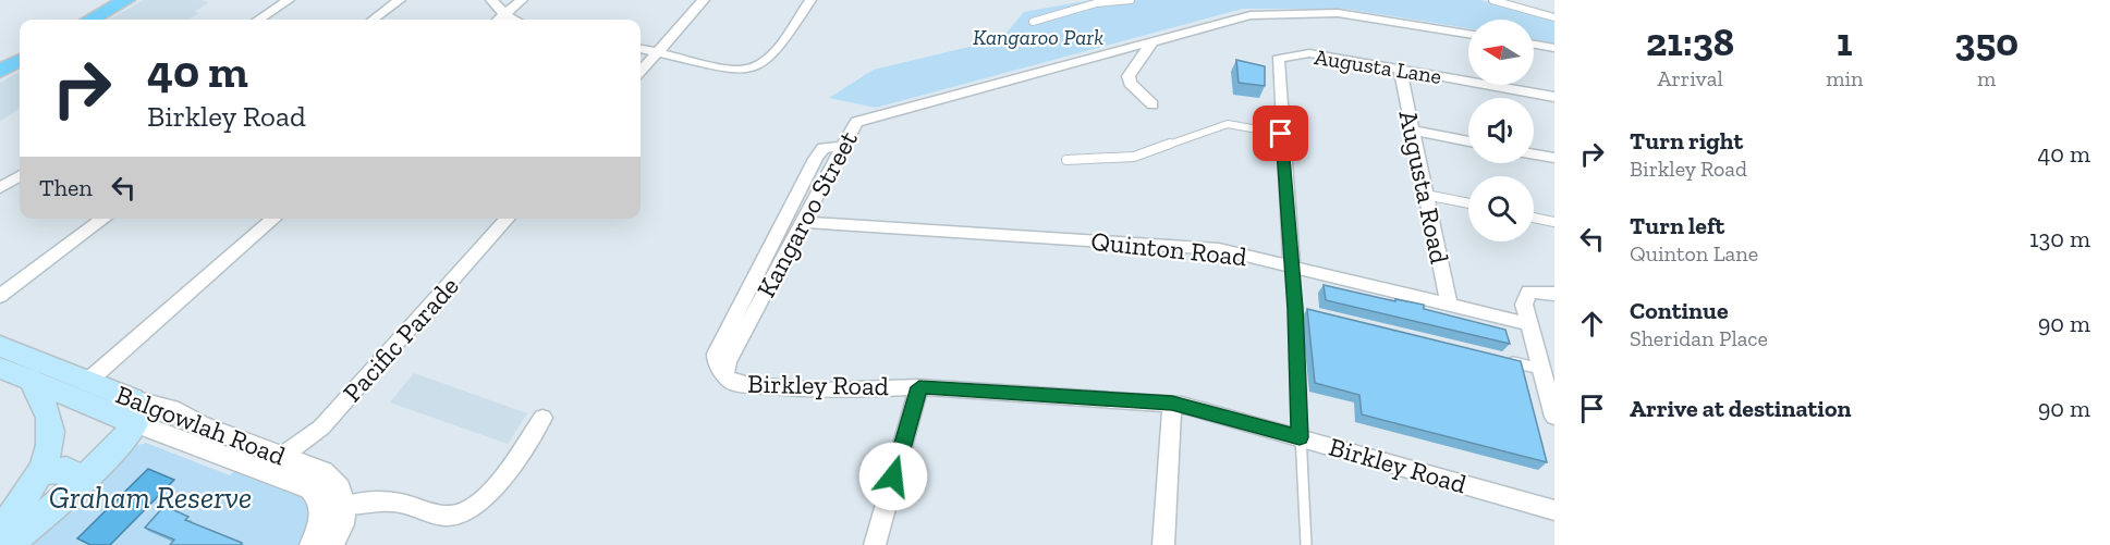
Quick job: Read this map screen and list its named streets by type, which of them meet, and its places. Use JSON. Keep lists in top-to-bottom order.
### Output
{
  "streets": {
    "main road": ["Balgowlah Road"],
    "street": [
      "Augusta Lane",
      "Augusta Road",
      "Kangaroo Street",
      "Quinton Road",
      "Pacific Parade",
      "Birkley Road"
    ]
  },
  "crossings": [
    ["Augusta Lane", "Augusta Road"],
    ["Augusta Road", "Quinton Road"],
    ["Kangaroo Street", "Quinton Road"],
    ["Kangaroo Street", "Birkley Road"],
    ["Pacific Parade", "Balgowlah Road"]
  ],
  "parks": ["Kangaroo Park", "Graham Reserve"],
  "north": "left",
  "page": {
    "eta": [
      "21:38",
      "Arrival",
      "1",
      "min",
      "350",
      "m"
    ],
    "turn": ["40 m", "Birkley Road"],
    "list": [
      {
        "name": "Turn right",
        "note": "Birkley Road",
        "value": "40 m"
      },
      {
        "name": "Turn left",
        "note": "Quinton Lane",
        "value": "130 m"
      },
      {
        "name": "Continue",
        "note": "Sheridan Place",
        "value": "90 m"
      },
      {
        "name": "Arrive at destination",
        "value": "90 m"
      }
    ],
    "then": "Then"
  }
}
